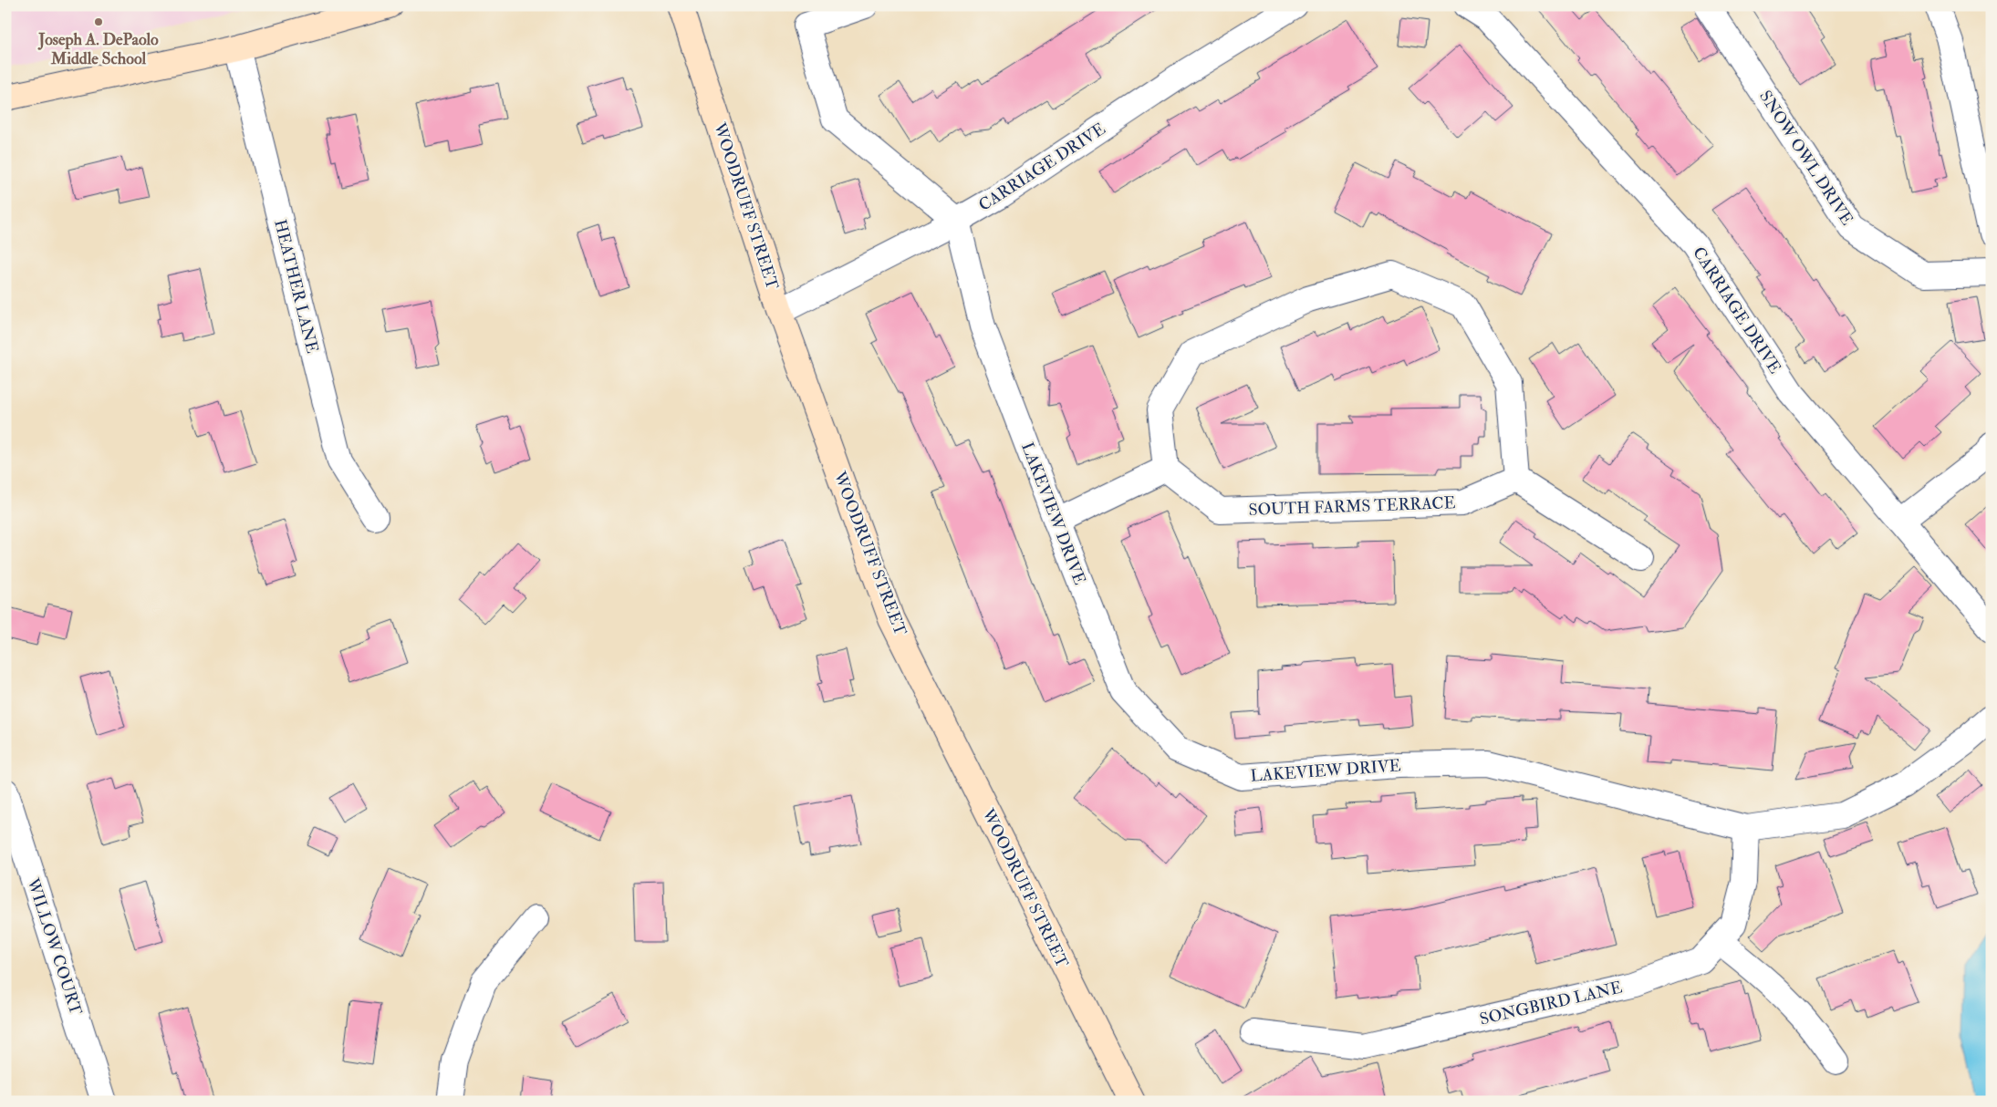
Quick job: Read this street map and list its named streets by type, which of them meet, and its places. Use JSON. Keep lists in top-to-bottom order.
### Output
{
  "streets": {
    "street": [
      "SNOW OWL DRIVE",
      "CARRIAGE DRIVE",
      "WOODRUFF STREET",
      "HEATHER LANE",
      "SOUTH FARMS TERRACE",
      "LAKEVIEW DRIVE",
      "WILLOW COURT",
      "SONGBIRD LANE"
    ]
  },
  "crossings": [
    ["CARRIAGE DRIVE", "WOODRUFF STREET"],
    ["CARRIAGE DRIVE", "LAKEVIEW DRIVE"],
    ["LAKEVIEW DRIVE", "SONGBIRD LANE"]
  ],
  "places": ["Joseph A. DePaolo Middle School"]
}
